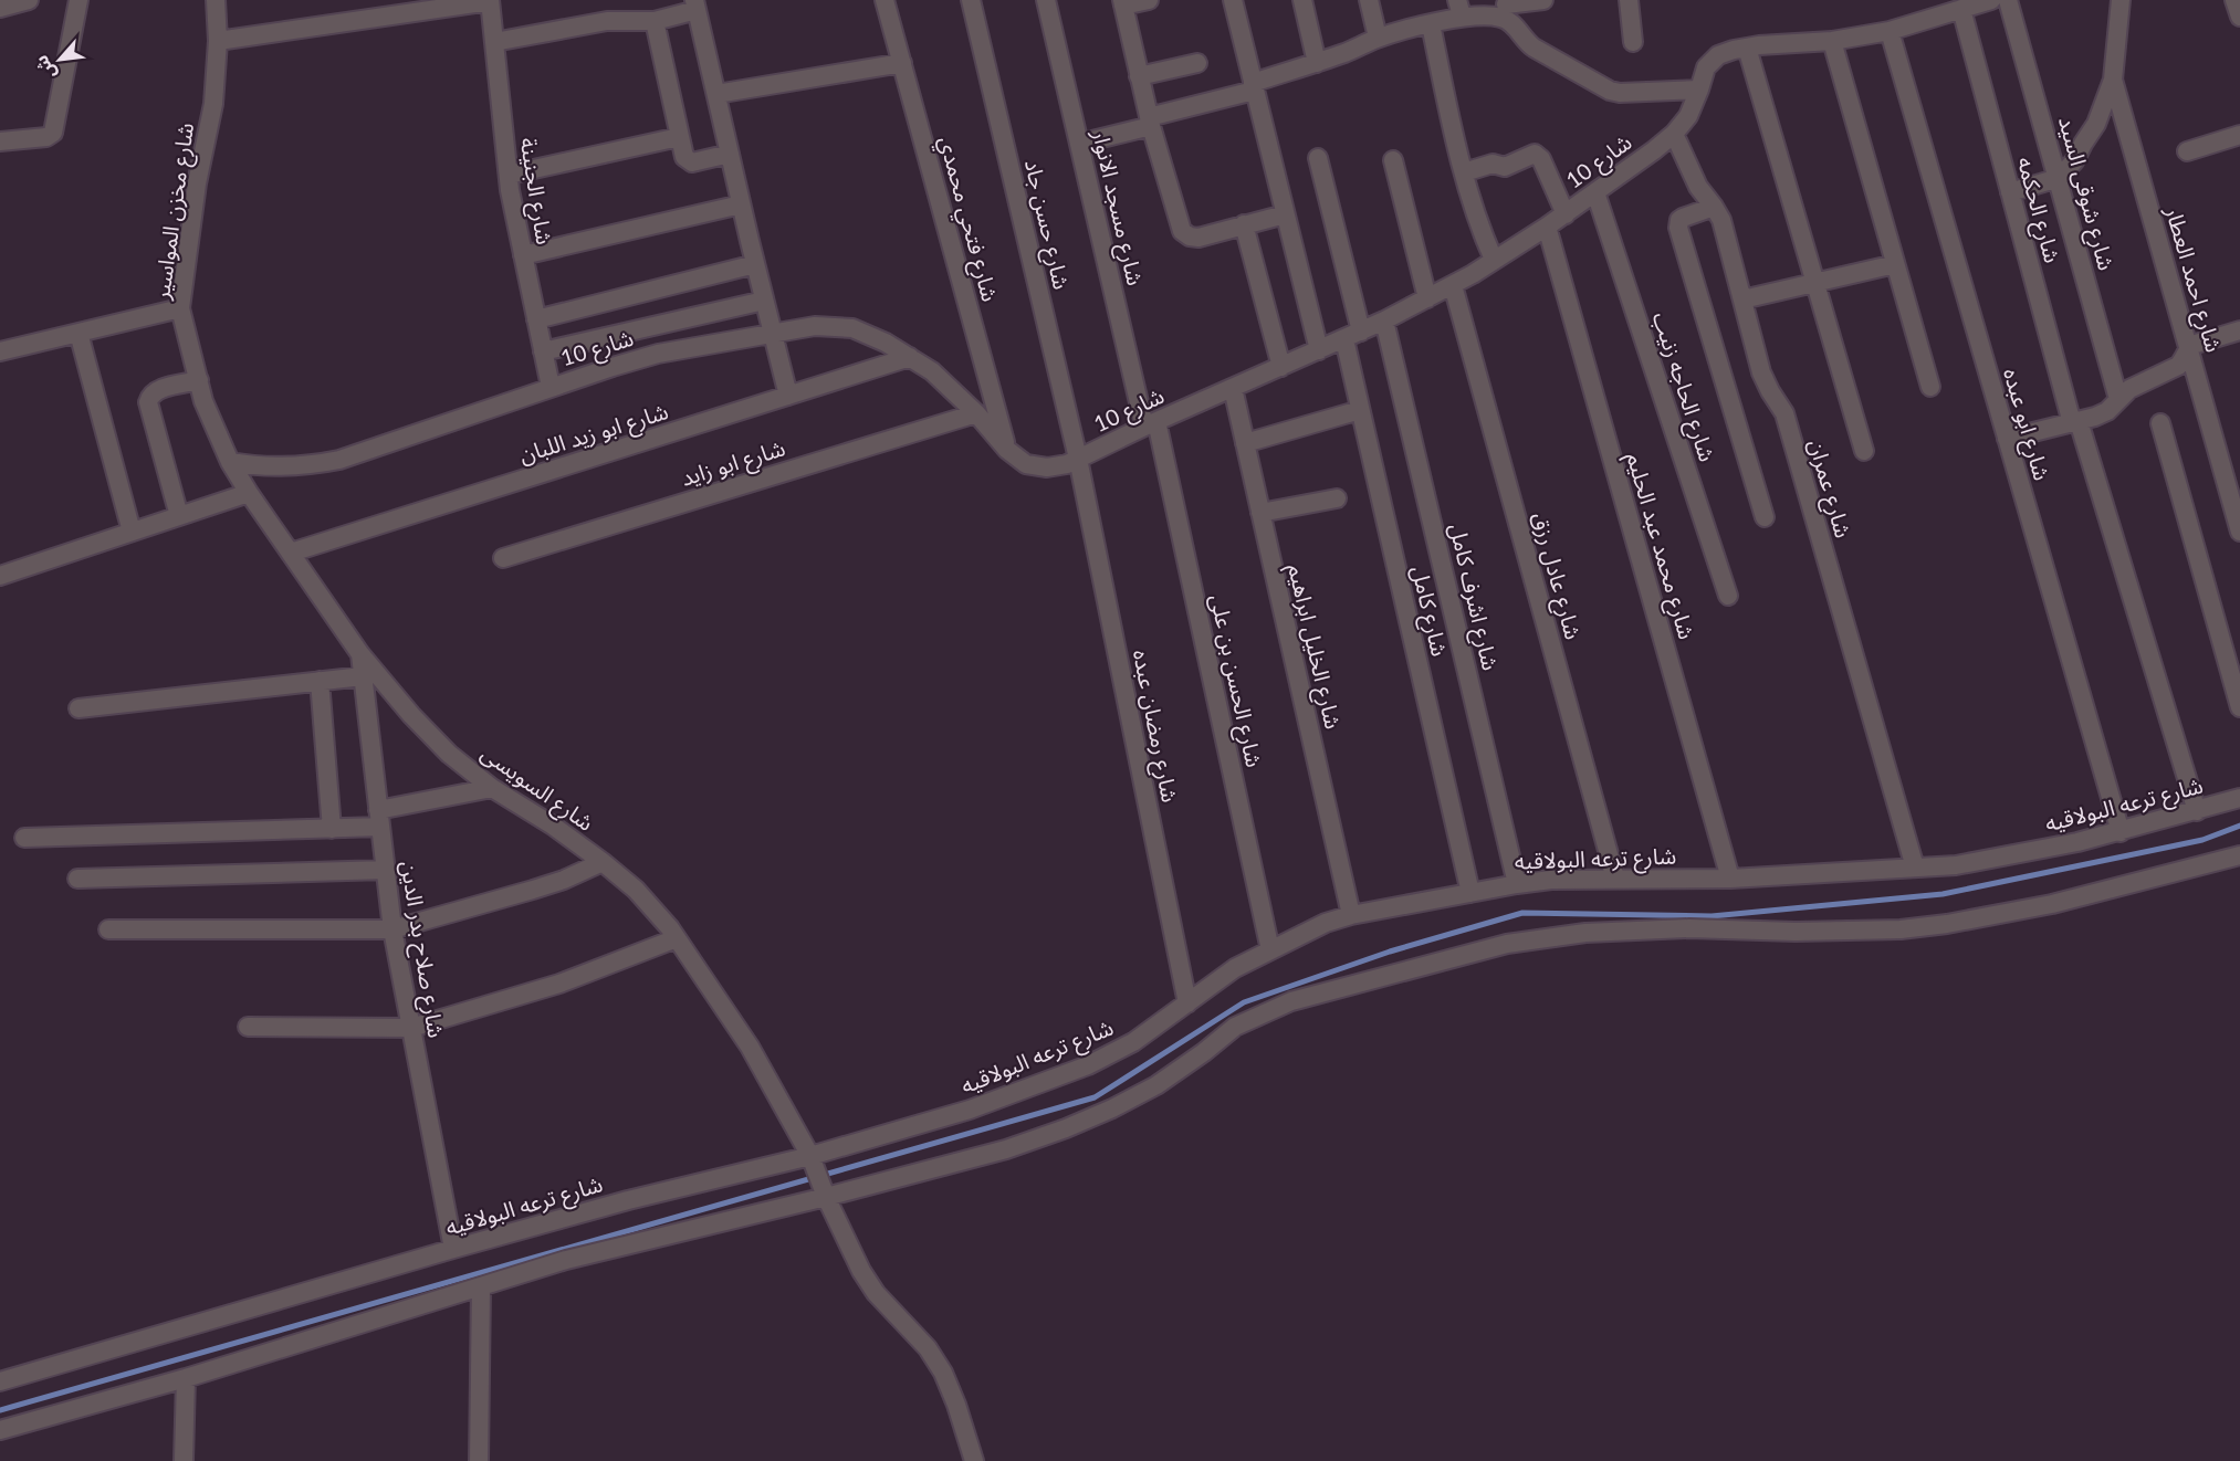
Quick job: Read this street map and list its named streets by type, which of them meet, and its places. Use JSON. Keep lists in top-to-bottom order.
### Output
{
  "streets": {
    "street": [
      "شارع 10",
      "شارع الجنينة",
      "شارع شوقى السيد",
      "شارع مسجد الانوار",
      "شارع الحكمه",
      "شارع مخزن المواسير",
      "شارع فتحي محمدي",
      "شارع حسن جاد",
      "شارع احمد العطار",
      "شارع الحاجه زنيب",
      "شارع ابو عبده",
      "شارع ابو زيد اللبان",
      "شارع ابو زايد",
      "شارع عمران",
      "شارع محمد عبد الحليم",
      "شارع عادل رزق",
      "شارع اشرف كامل",
      "شارع كامل",
      "شارع الخليل ابراهيم",
      "شارع الحسن بن على",
      "شارع رمضان عبده",
      "شارع السويسى",
      "شارع ترعه البولاقيه",
      "شارع صلاح بدر الدين"
    ]
  },
  "crossings": [
    ["شارع 10", "شارع الجنينة"],
    ["شارع 10", "شارع مسجد الانوار"],
    ["شارع 10", "شارع الحكمه"],
    ["شارع 10", "شارع مخزن المواسير"],
    ["شارع 10", "شارع فتحي محمدي"],
    ["شارع 10", "شارع حسن جاد"],
    ["شارع 10", "شارع الحاجه زنيب"],
    ["شارع 10", "شارع ابو عبده"],
    ["شارع 10", "شارع ابو زيد اللبان"],
    ["شارع 10", "شارع ابو زايد"],
    ["شارع 10", "شارع عمران"],
    ["شارع 10", "شارع محمد عبد الحليم"],
    ["شارع 10", "شارع عادل رزق"],
    ["شارع 10", "شارع اشرف كامل"],
    ["شارع 10", "شارع كامل"],
    ["شارع 10", "شارع الخليل ابراهيم"],
    ["شارع 10", "شارع الحسن بن على"],
    ["شارع 10", "شارع رمضان عبده"],
    ["شارع 10", "شارع السويسى"],
    ["شارع مسجد الانوار", "شارع الحسن بن على"],
    ["شارع الحكمه", "شارع ترعه البولاقيه"],
    ["شارع مخزن المواسير", "شارع السويسى"],
    ["شارع حسن جاد", "شارع رمضان عبده"],
    ["شارع ابو عبده", "شارع ترعه البولاقيه"],
    ["شارع ابو زيد اللبان", "شارع السويسى"],
    ["شارع عمران", "شارع ترعه البولاقيه"],
    ["شارع محمد عبد الحليم", "شارع ترعه البولاقيه"],
    ["شارع عادل رزق", "شارع ترعه البولاقيه"],
    ["شارع اشرف كامل", "شارع ترعه البولاقيه"],
    ["شارع كامل", "شارع ترعه البولاقيه"],
    ["شارع الخليل ابراهيم", "شارع ترعه البولاقيه"],
    ["شارع الحسن بن على", "شارع ترعه البولاقيه"],
    ["شارع رمضان عبده", "شارع ترعه البولاقيه"],
    ["شارع السويسى", "شارع ترعه البولاقيه"],
    ["شارع السويسى", "شارع صلاح بدر الدين"],
    ["شارع ترعه البولاقيه", "شارع صلاح بدر الدين"]
  ],
  "north": "bottom left"
}
